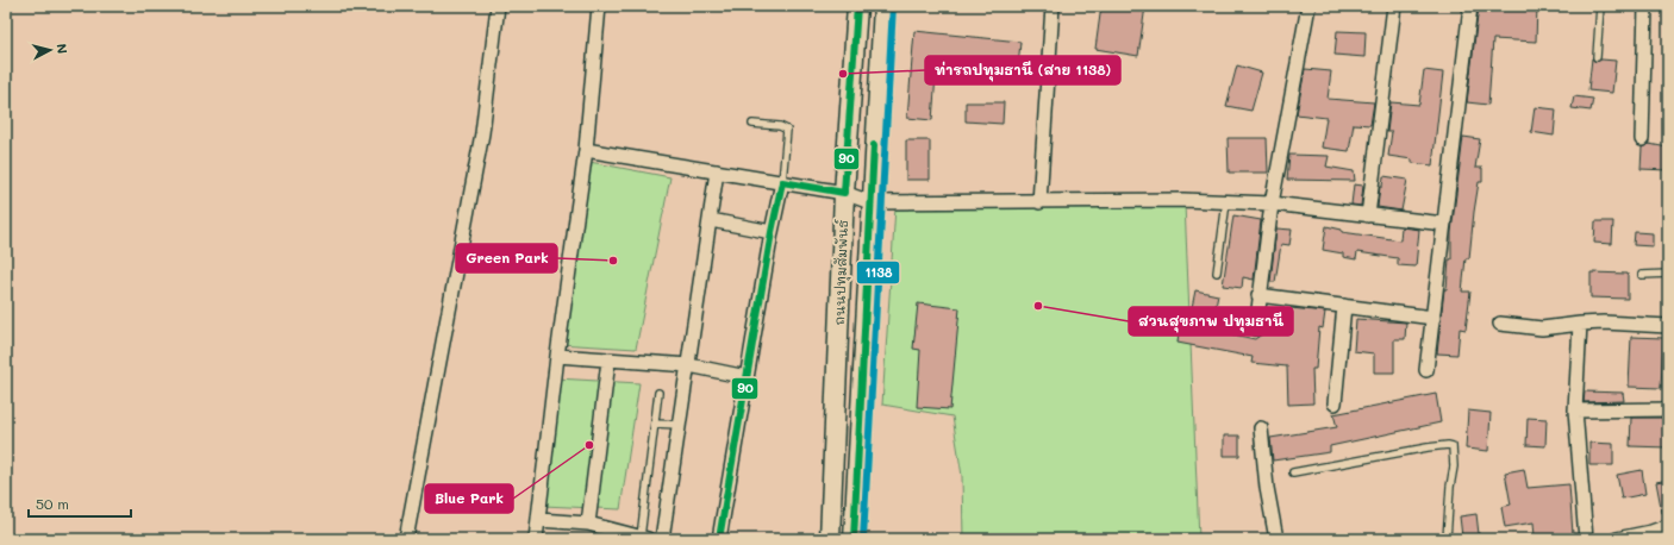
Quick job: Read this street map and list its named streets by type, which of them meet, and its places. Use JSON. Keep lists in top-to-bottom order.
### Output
{
  "streets": {
    "street": ["ถนนปทุมสัมพันธ์"]
  },
  "places": [
    "ท่ารถปทุมธานี (สาย 1138)",
    "Green Park",
    "สวนสุขภาพ ปทุมธานี",
    "Blue Park"
  ],
  "lines": ["transit line 90", "transit line 1138"],
  "scale_bar": "50 m",
  "north": "right"
}
